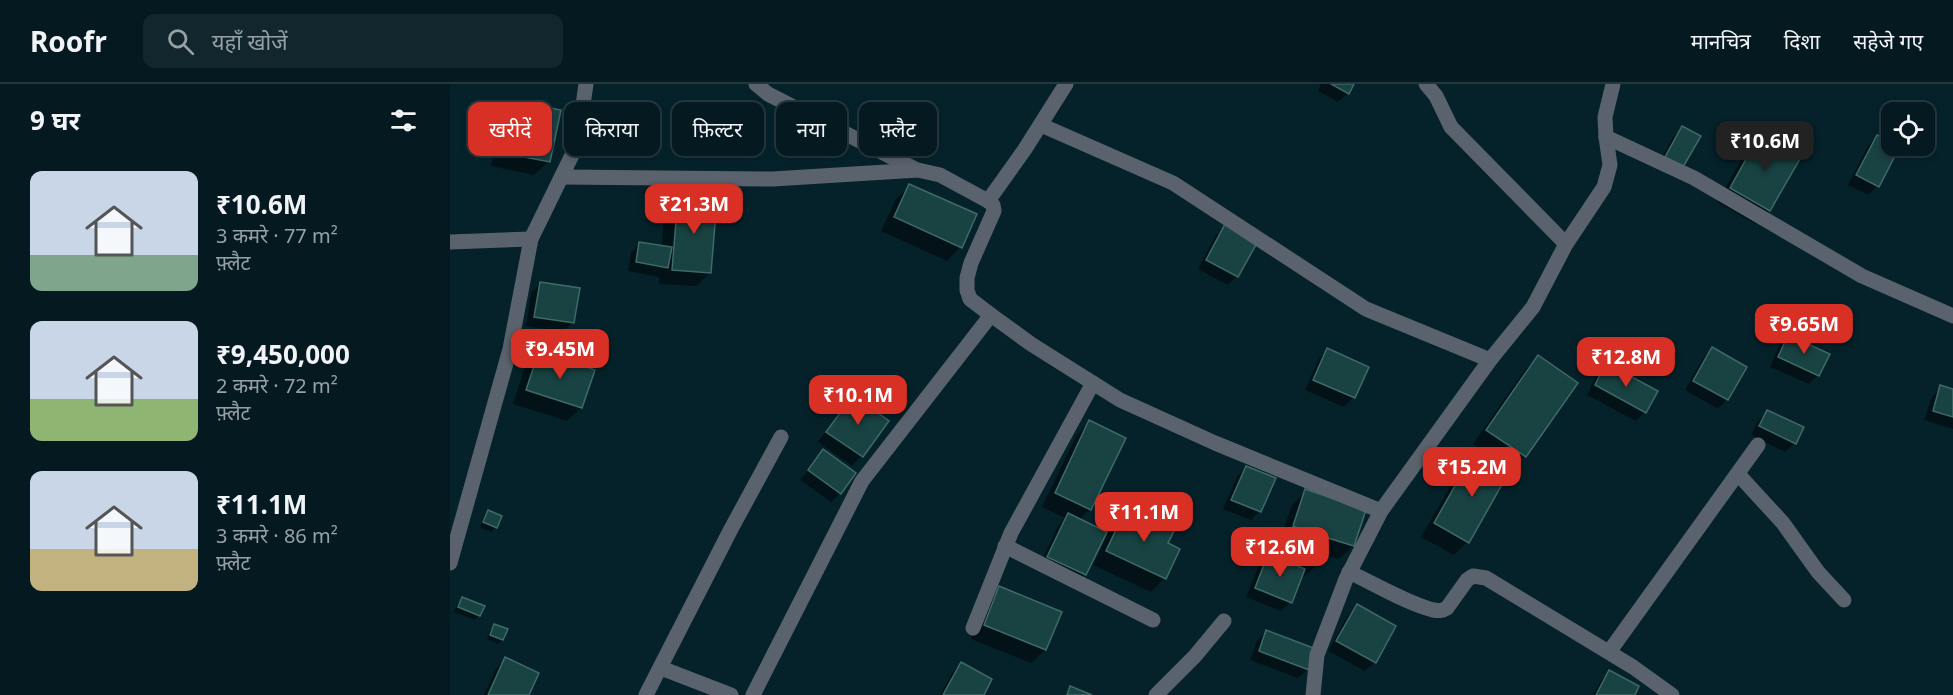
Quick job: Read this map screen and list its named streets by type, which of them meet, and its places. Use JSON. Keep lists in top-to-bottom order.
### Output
{
  "page": {
    "header": "Roofr",
    "search": "यहाँ खोजें",
    "nav": ["मानचित्र", "दिशा", "सहेजे गए"],
    "heading": "9 घर",
    "chip": [
      "खरीदें",
      "किराया",
      "फ़िल्टर",
      "नया",
      "फ़्लैट"
    ],
    "price": [
      "₹10.6M",
      "₹21.3M",
      "₹9.65M",
      "₹9.45M",
      "₹12.8M",
      "₹10.1M",
      "₹15.2M",
      "₹11.1M",
      "₹12.6M"
    ],
    "list": [
      {
        "name": "₹10.6M",
        "note": "3 कमरे · 77 m² · फ़्लैट"
      },
      {
        "name": "₹9,450,000",
        "note": "2 कमरे · 72 m² · फ़्लैट"
      },
      {
        "name": "₹11.1M",
        "note": "3 कमरे · 86 m² · फ़्लैट"
      }
    ]
  }
}
